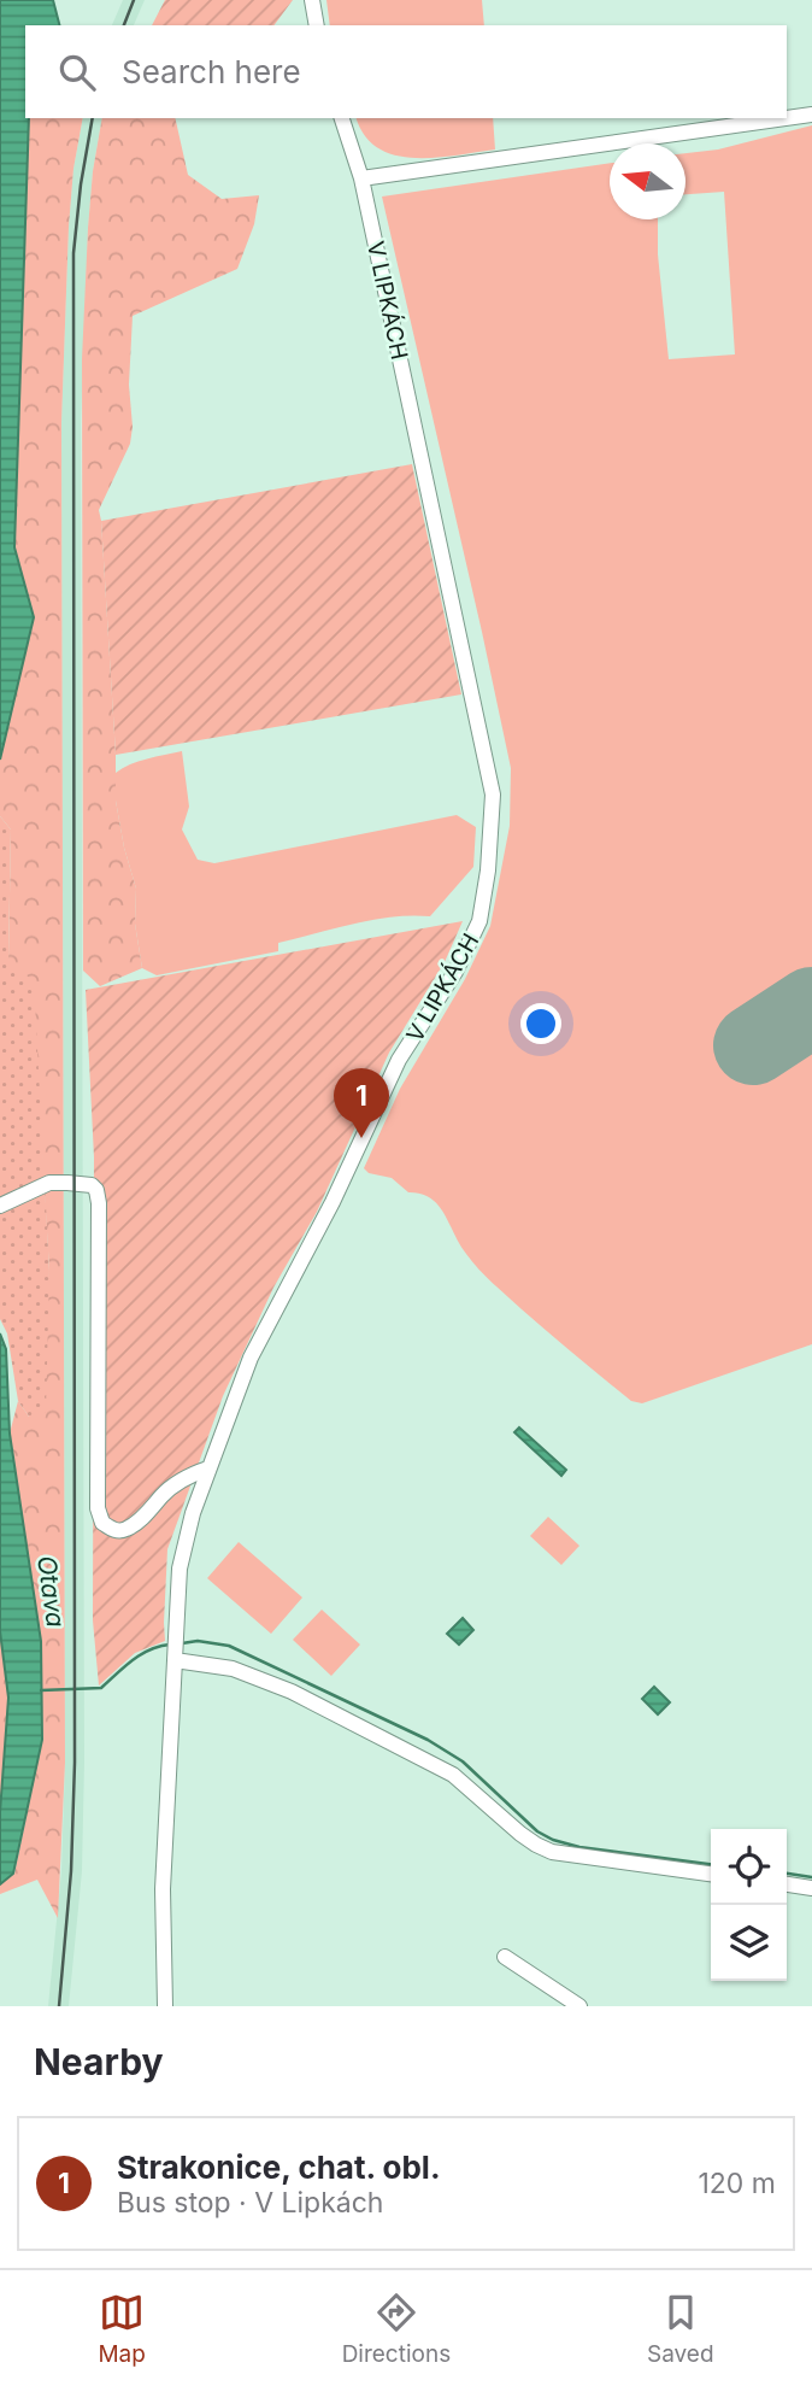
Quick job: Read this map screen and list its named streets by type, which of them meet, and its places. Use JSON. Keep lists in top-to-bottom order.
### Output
{
  "streets": {
    "street": ["V LIPKÁCH"]
  },
  "water": ["Otava"],
  "north": "left",
  "page": {
    "search": "Search here",
    "pins": "1",
    "heading": "Nearby",
    "list": [
      {
        "mark": "1",
        "name": "Strakonice, chat. obl.",
        "note": "Bus stop · V Lipkách",
        "value": "120 m"
      }
    ],
    "nav": ["Map", "Directions", "Saved"]
  }
}
